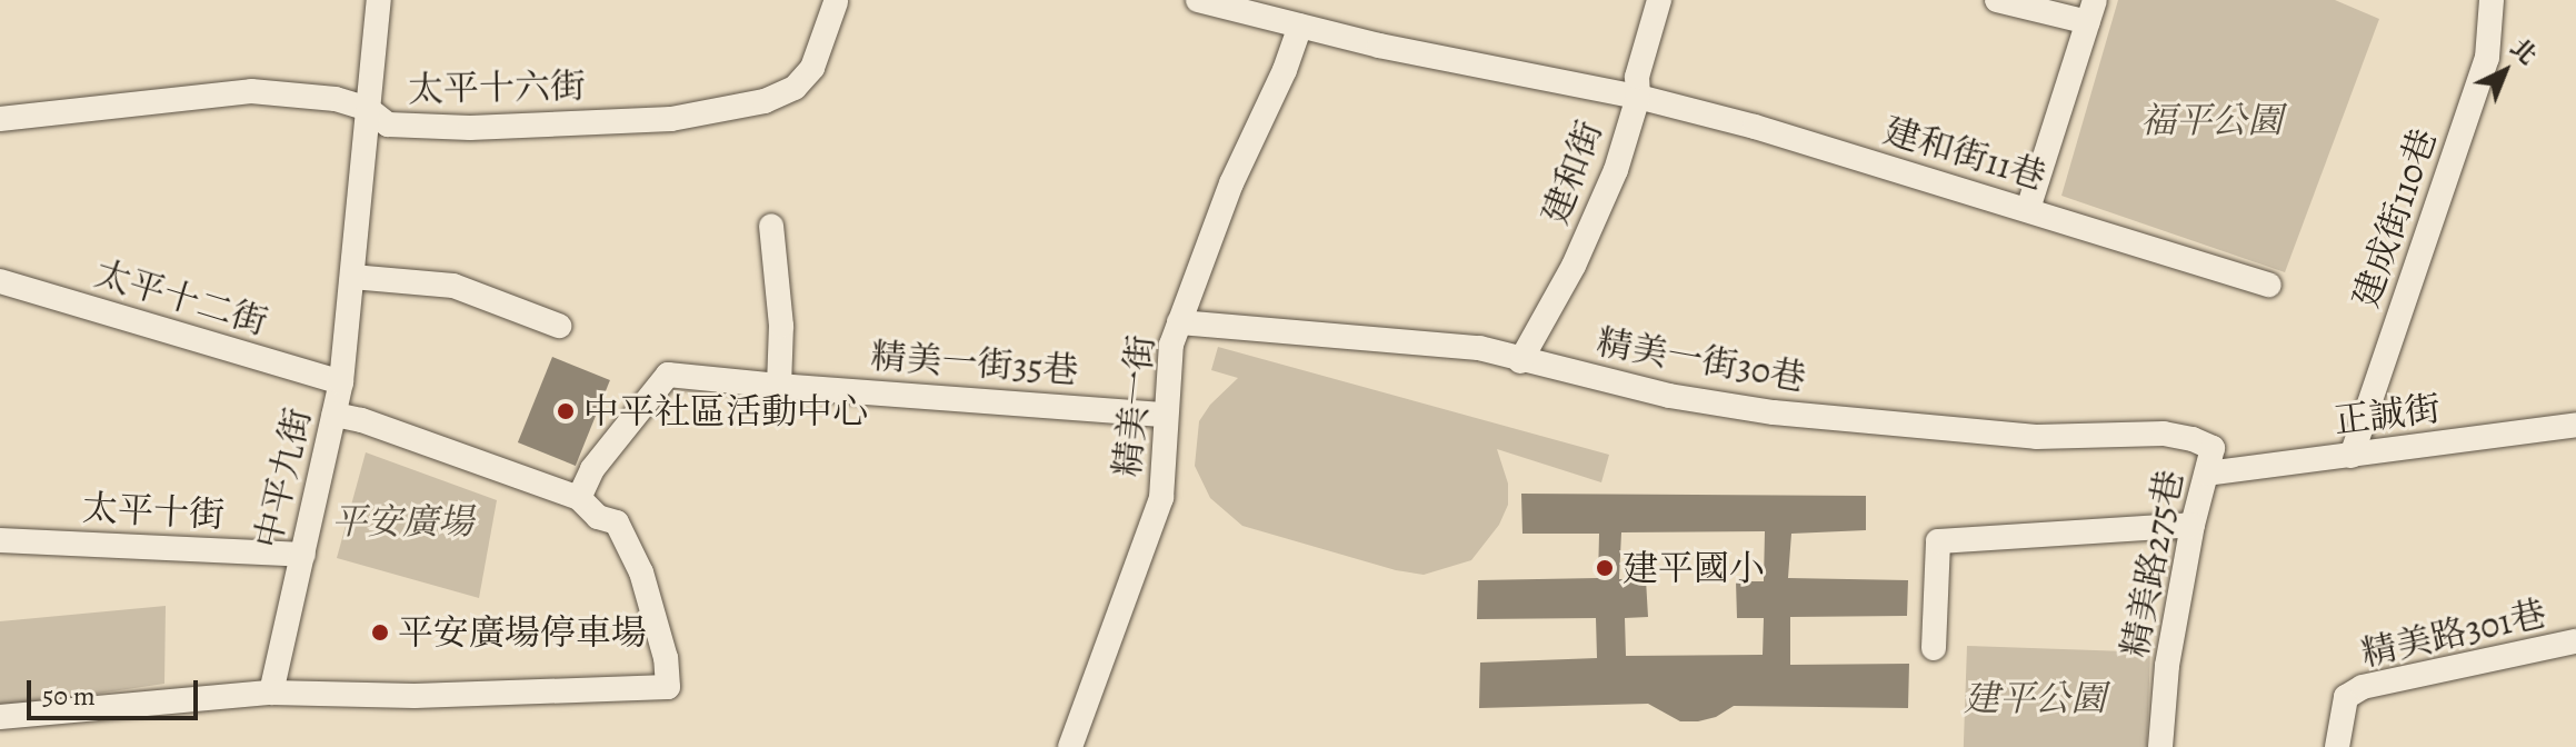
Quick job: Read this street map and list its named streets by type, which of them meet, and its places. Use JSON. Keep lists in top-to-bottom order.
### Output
{
  "streets": {
    "street": [
      "太平十六街",
      "建和街11巷",
      "建和街",
      "建成街110巷",
      "太平十二街",
      "精美一街30巷",
      "精美一街35巷",
      "精美一街",
      "正誠街",
      "中平九街",
      "太平十街",
      "精美路275巷",
      "精美路301巷"
    ]
  },
  "crossings": [
    ["太平十六街", "中平九街"],
    ["建和街11巷", "建和街"],
    ["建和街11巷", "精美一街"],
    ["建和街", "精美一街30巷"],
    ["建成街110巷", "正誠街"],
    ["太平十二街", "中平九街"],
    ["精美一街30巷", "精美一街"],
    ["精美一街30巷", "精美路275巷"],
    ["精美一街35巷", "精美一街"],
    ["正誠街", "精美路275巷"],
    ["中平九街", "太平十街"]
  ],
  "parks": ["福平公園", "平安廣場", "建平公園"],
  "places": ["中平社區活動中心", "建平國小", "平安廣場停車場"],
  "scale_bar": "50 m",
  "north": "top right"
}
